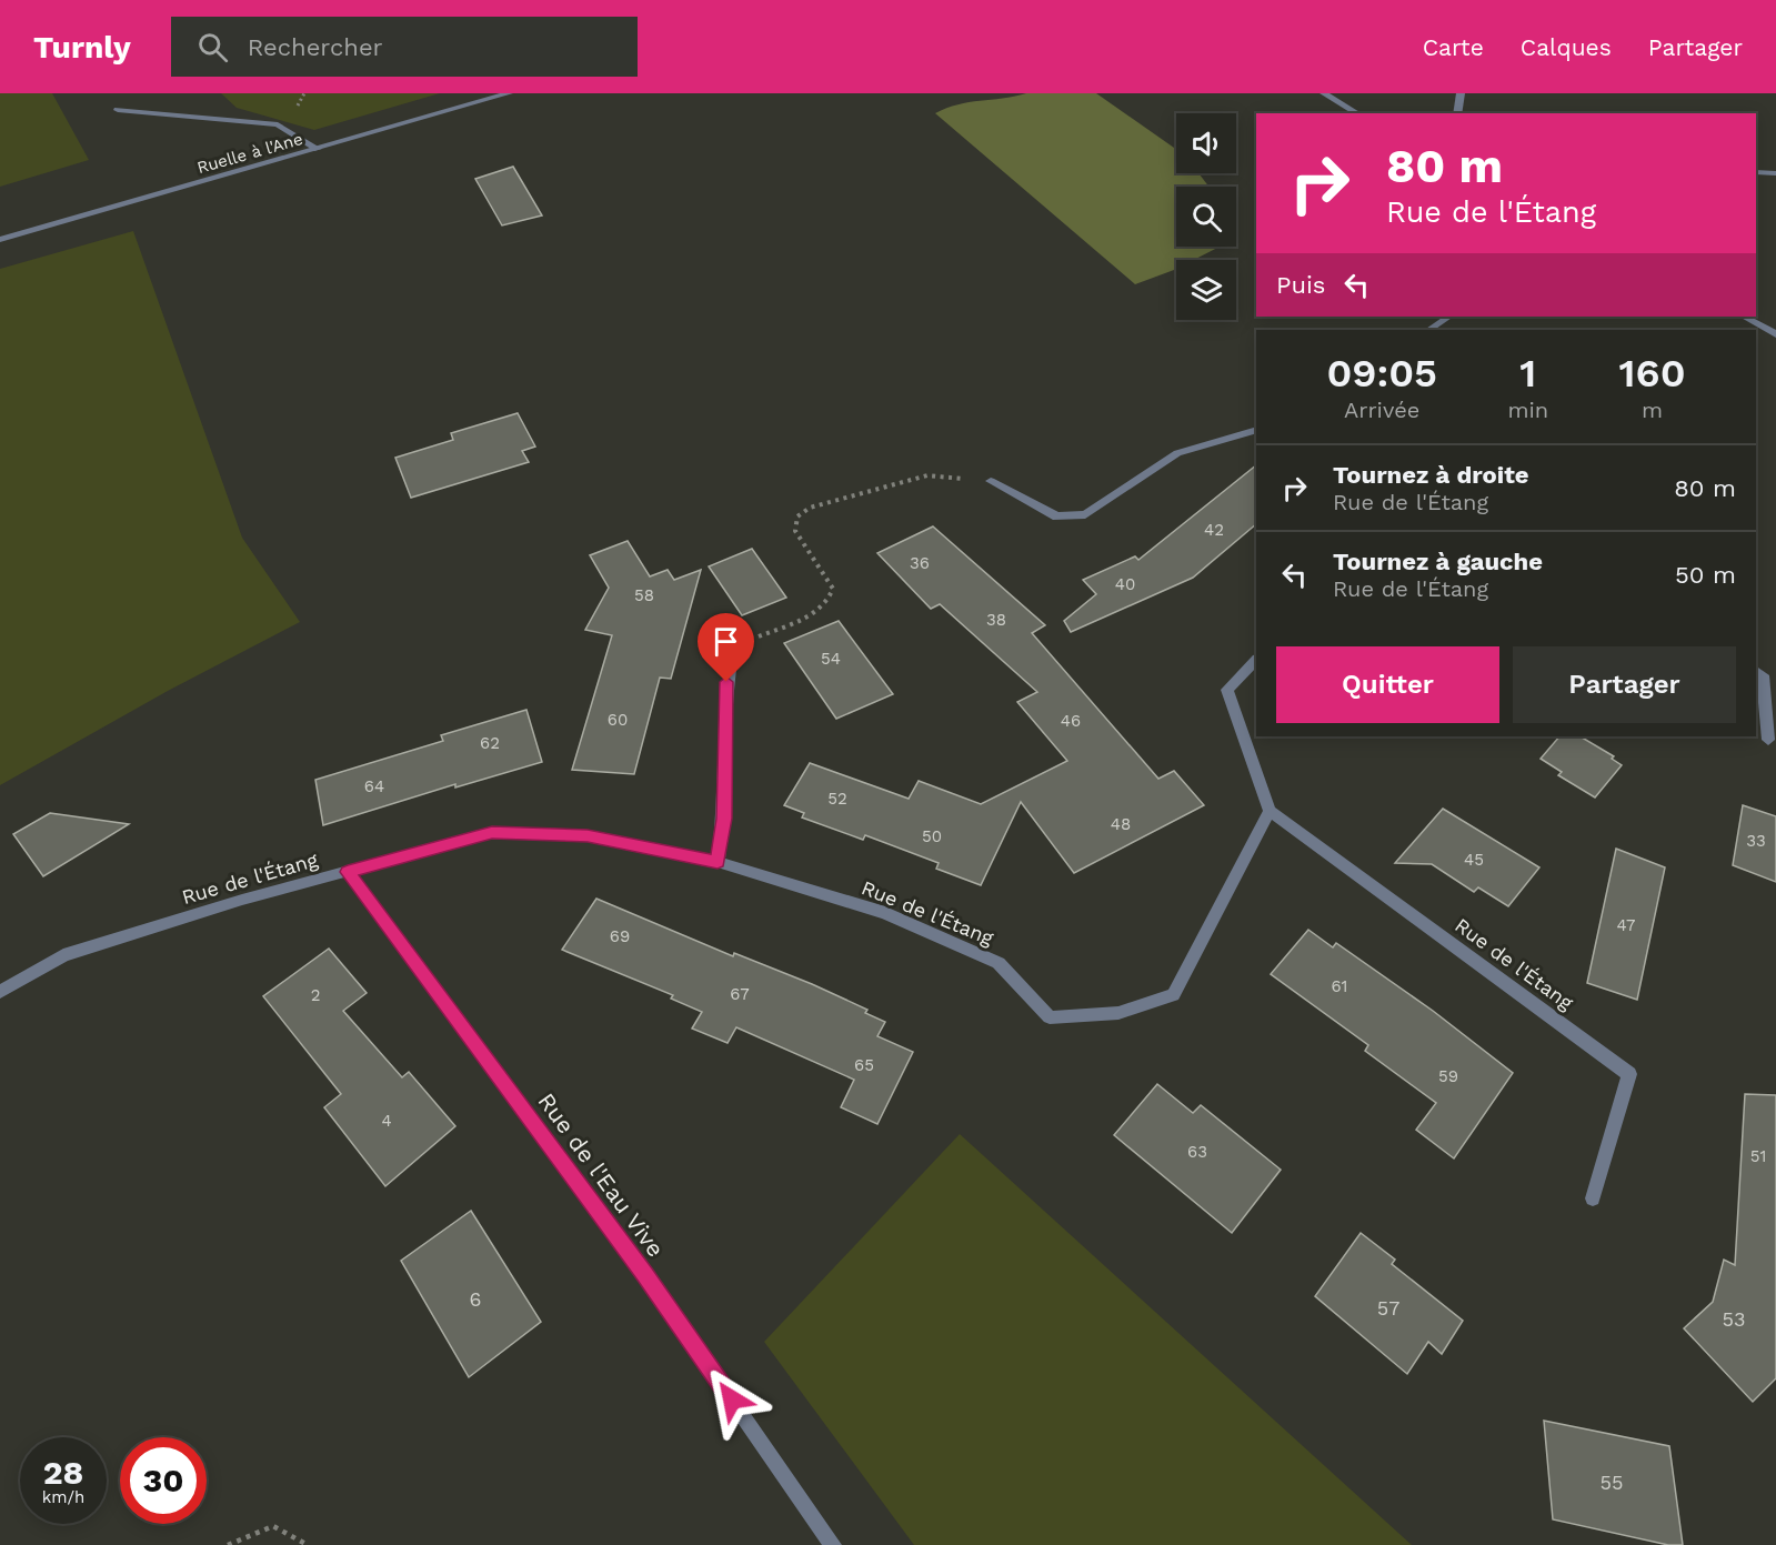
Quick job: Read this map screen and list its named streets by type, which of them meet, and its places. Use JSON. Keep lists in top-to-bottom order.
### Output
{
  "streets": {
    "street": ["Ruelle à l'Ane", "Rue de l'Étang", "Rue de l'Eau Vive"]
  },
  "crossings": [
    ["Rue de l'Étang", "Rue de l'Eau Vive"]
  ],
  "house_numbers": [
    "42",
    "36",
    "40",
    "58",
    "38",
    "54",
    "60",
    "46",
    "62",
    "64",
    "52",
    "48",
    "50",
    "33",
    "45",
    "47",
    "69",
    "61",
    "67",
    "2",
    "65",
    "59",
    "4",
    "63",
    "51",
    "6",
    "57",
    "53",
    "55"
  ],
  "page": {
    "header": "Turnly",
    "search": "Rechercher",
    "nav": ["Carte", "Calques", "Partager"],
    "turn": ["80 m", "Rue de l'Étang"],
    "then": "Puis",
    "eta": [
      "09:05",
      "Arrivée",
      "1",
      "min",
      "160",
      "m"
    ],
    "list": [
      {
        "name": "Tournez à droite",
        "note": "Rue de l'Étang",
        "value": "80 m"
      },
      {
        "name": "Tournez à gauche",
        "note": "Rue de l'Étang",
        "value": "50 m"
      }
    ],
    "buttons": ["Quitter", "Partager"],
    "speed": "28 km/h",
    "limit": "30"
  }
}
